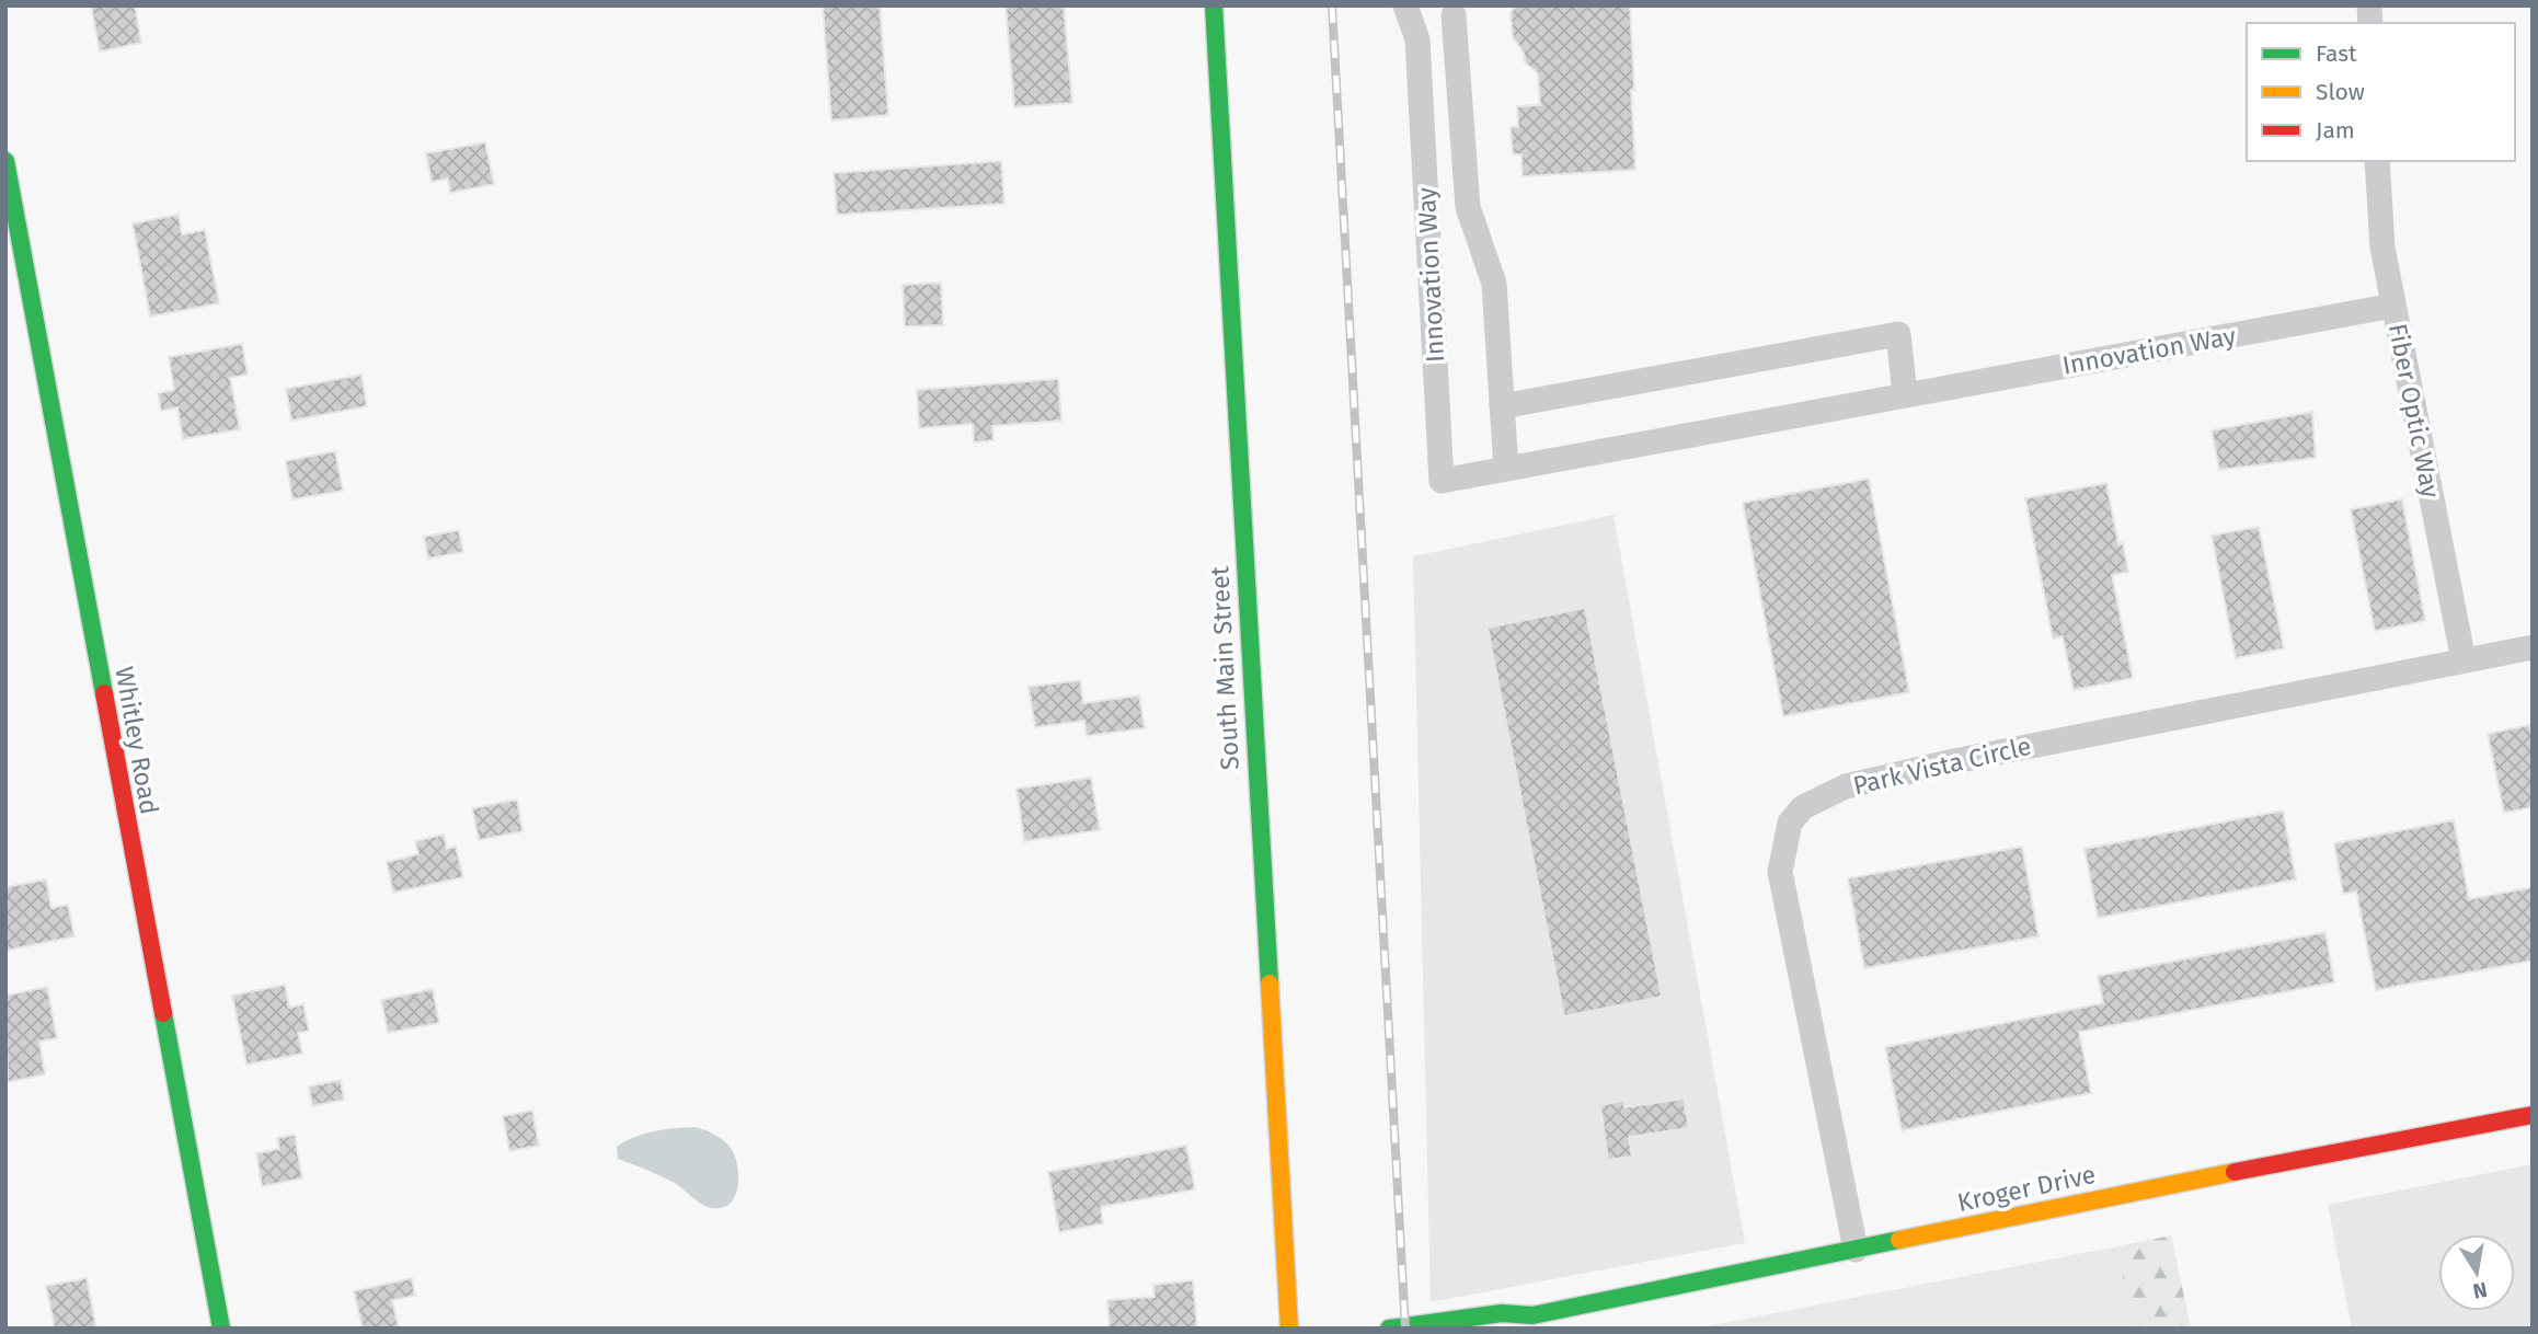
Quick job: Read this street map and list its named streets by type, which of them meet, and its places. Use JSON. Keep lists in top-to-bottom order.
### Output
{
  "streets": {
    "main road": ["South Main Street", "Whitley Road", "Kroger Drive"],
    "street": ["Innovation Way", "Fiber Optic Way", "Park Vista Circle"]
  },
  "crossings": [
    ["Innovation Way", "Fiber Optic Way"],
    ["Fiber Optic Way", "Park Vista Circle"],
    ["Park Vista Circle", "Kroger Drive"]
  ],
  "legend": ["Fast", "Slow", "Jam"],
  "north": "bottom"
}
